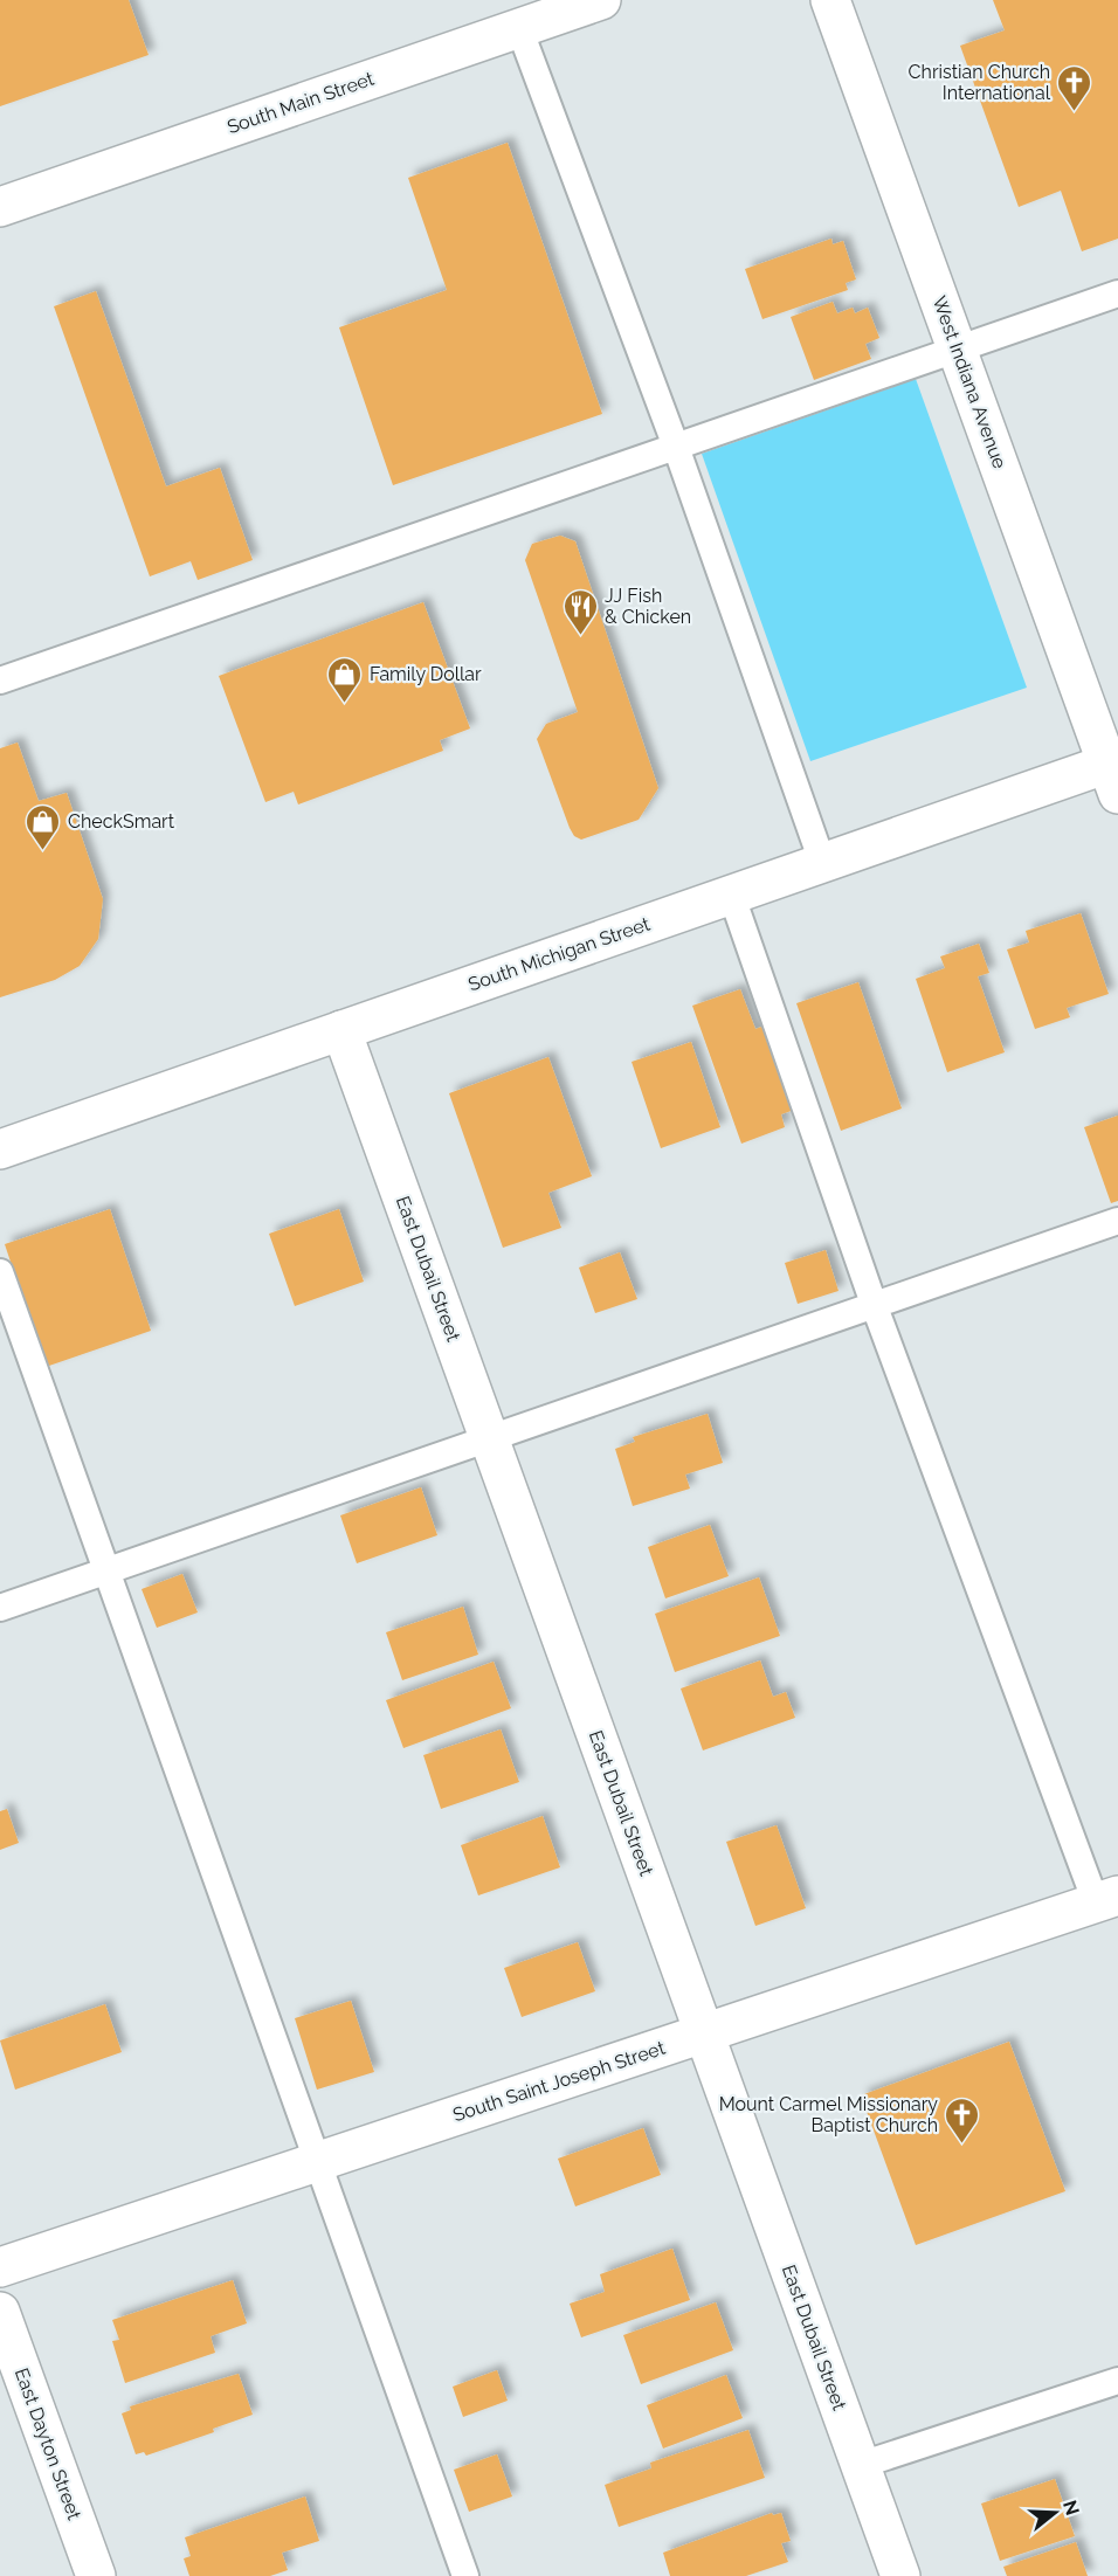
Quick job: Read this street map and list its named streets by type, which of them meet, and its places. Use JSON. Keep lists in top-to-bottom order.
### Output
{
  "streets": {
    "street": [
      "South Main Street",
      "West Indiana Avenue",
      "South Michigan Street",
      "East Dubail Street",
      "South Saint Joseph Street",
      "East Dayton Street"
    ]
  },
  "crossings": [
    ["West Indiana Avenue", "South Michigan Street"],
    ["South Michigan Street", "East Dubail Street"],
    ["East Dubail Street", "South Saint Joseph Street"]
  ],
  "places": {
    "church": ["Christian Church International", "Mount Carmel Missionary Baptist Church"],
    "restaurant": ["JJ Fish & Chicken"],
    "shop": ["Family Dollar", "CheckSmart"]
  },
  "north": "right"
}
